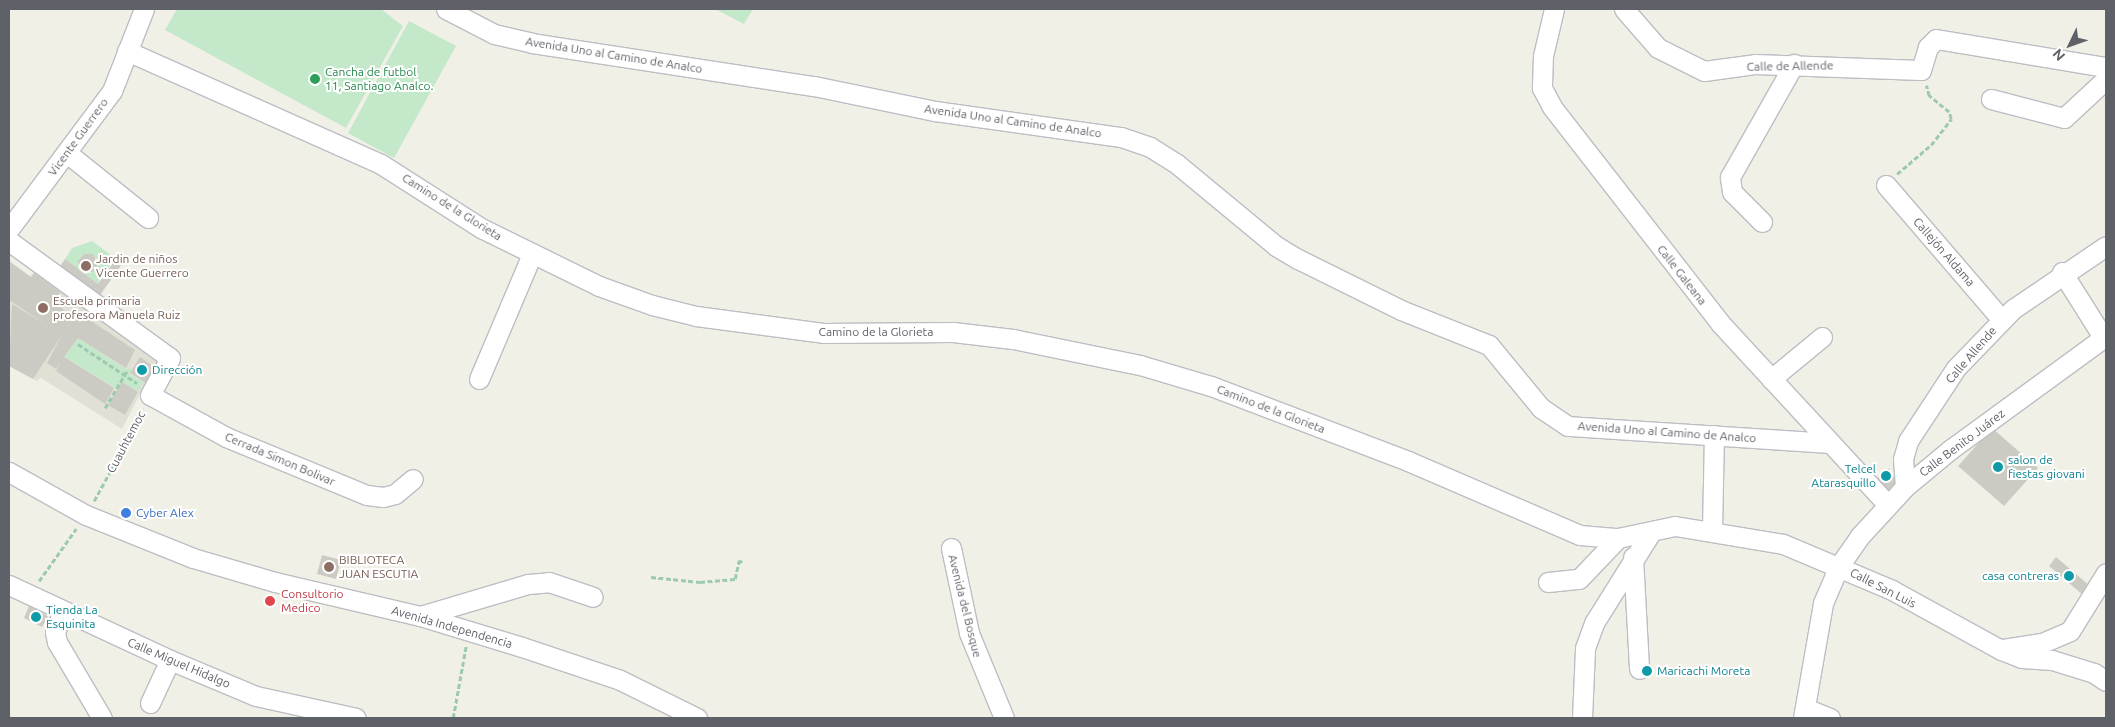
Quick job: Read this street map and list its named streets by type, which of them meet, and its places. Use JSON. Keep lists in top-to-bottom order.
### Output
{
  "streets": {
    "street": [
      "Avenida Uno al Camino de Analco",
      "Calle de Allende",
      "Vicente Guerrero",
      "Camino de la Glorieta",
      "Callejón Aldama",
      "Calle Galeana",
      "Calle Allende",
      "Cuauhtemoc",
      "Calle Benito Juárez",
      "Cerrada Simon Bolivar",
      "Calle San Luis",
      "Avenida del Bosque",
      "Avenida Independencia",
      "Calle Miguel Hidalgo"
    ]
  },
  "crossings": [
    ["Avenida Uno al Camino de Analco", "Calle Galeana"],
    ["Vicente Guerrero", "Camino de la Glorieta"],
    ["Camino de la Glorieta", "Calle San Luis"],
    ["Callejón Aldama", "Calle Allende"],
    ["Calle Galeana", "Calle Benito Juárez"],
    ["Calle Allende", "Calle Benito Juárez"],
    ["Cuauhtemoc", "Cerrada Simon Bolivar"],
    ["Cuauhtemoc", "Avenida Independencia"],
    ["Cuauhtemoc", "Calle Miguel Hidalgo"],
    ["Calle Benito Juárez", "Calle San Luis"]
  ],
  "places": [
    "Cancha de futbol 11, Santiago Analco.",
    "Jardin de niños Vicente Guerrero",
    "Escuela primaria profesora Manuela Ruiz",
    "Dirección",
    "salon de fiestas giovani",
    "Telcel Atarasquillo",
    "Cyber Alex",
    "BIBLIOTECA JUAN ESCUTIA",
    "casa contreras",
    "Consultorio Medico",
    "Tienda La Esquinita",
    "Maricachi Moreta"
  ],
  "north": "bottom left"
}
